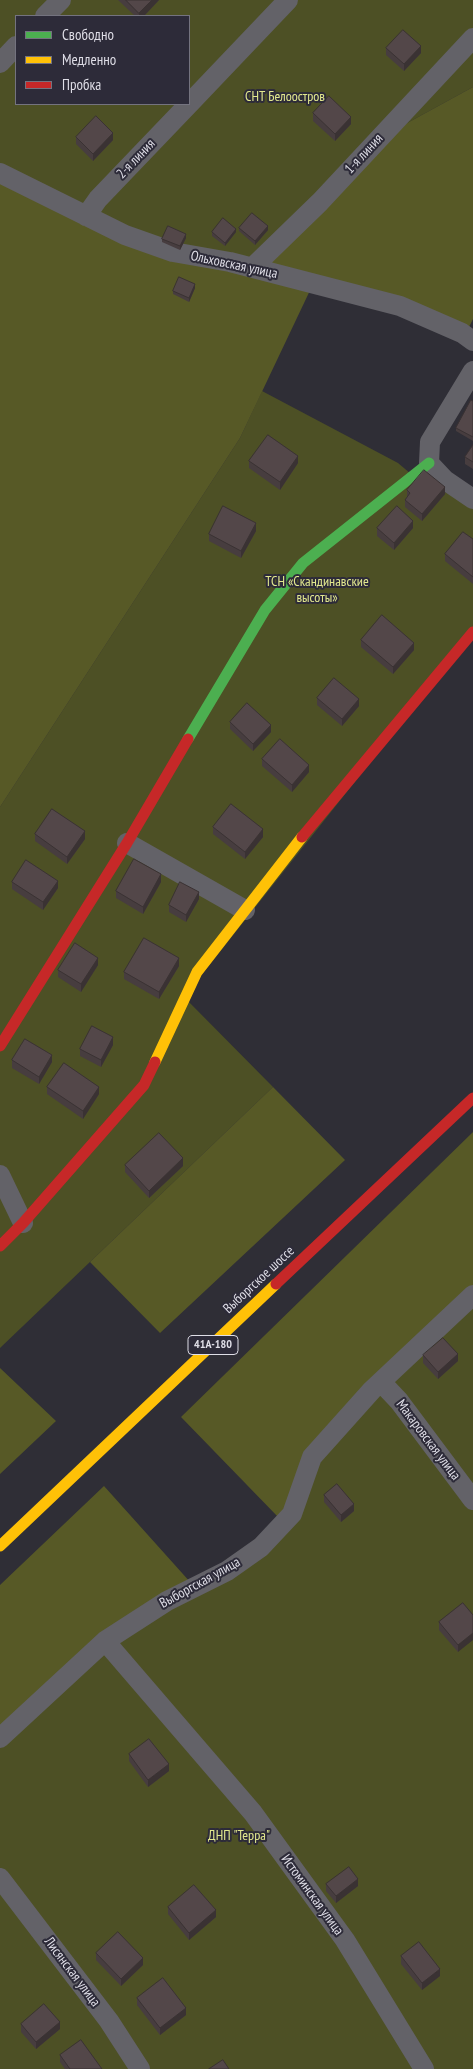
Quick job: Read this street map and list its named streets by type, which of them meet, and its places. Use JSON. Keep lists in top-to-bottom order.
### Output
{
  "streets": {
    "street": [
      "1-я линия",
      "2-я линия",
      "Ольховская улица",
      "Выборгское шоссе",
      "41А-180",
      "Макаровская улица",
      "Выборгская улица",
      "Истоминская улица",
      "Лисянская улица"
    ]
  },
  "crossings": [
    ["1-я линия", "Ольховская улица"],
    ["2-я линия", "Ольховская улица"],
    ["Макаровская улица", "Выборгская улица"],
    ["Выборгская улица", "Истоминская улица"]
  ],
  "parks": ["СНТ Белоостров", "ТСН «Скандинавские высоты»", "ДНП \"Терра\""],
  "legend": ["Свободно", "Медленно", "Пробка"]
}
